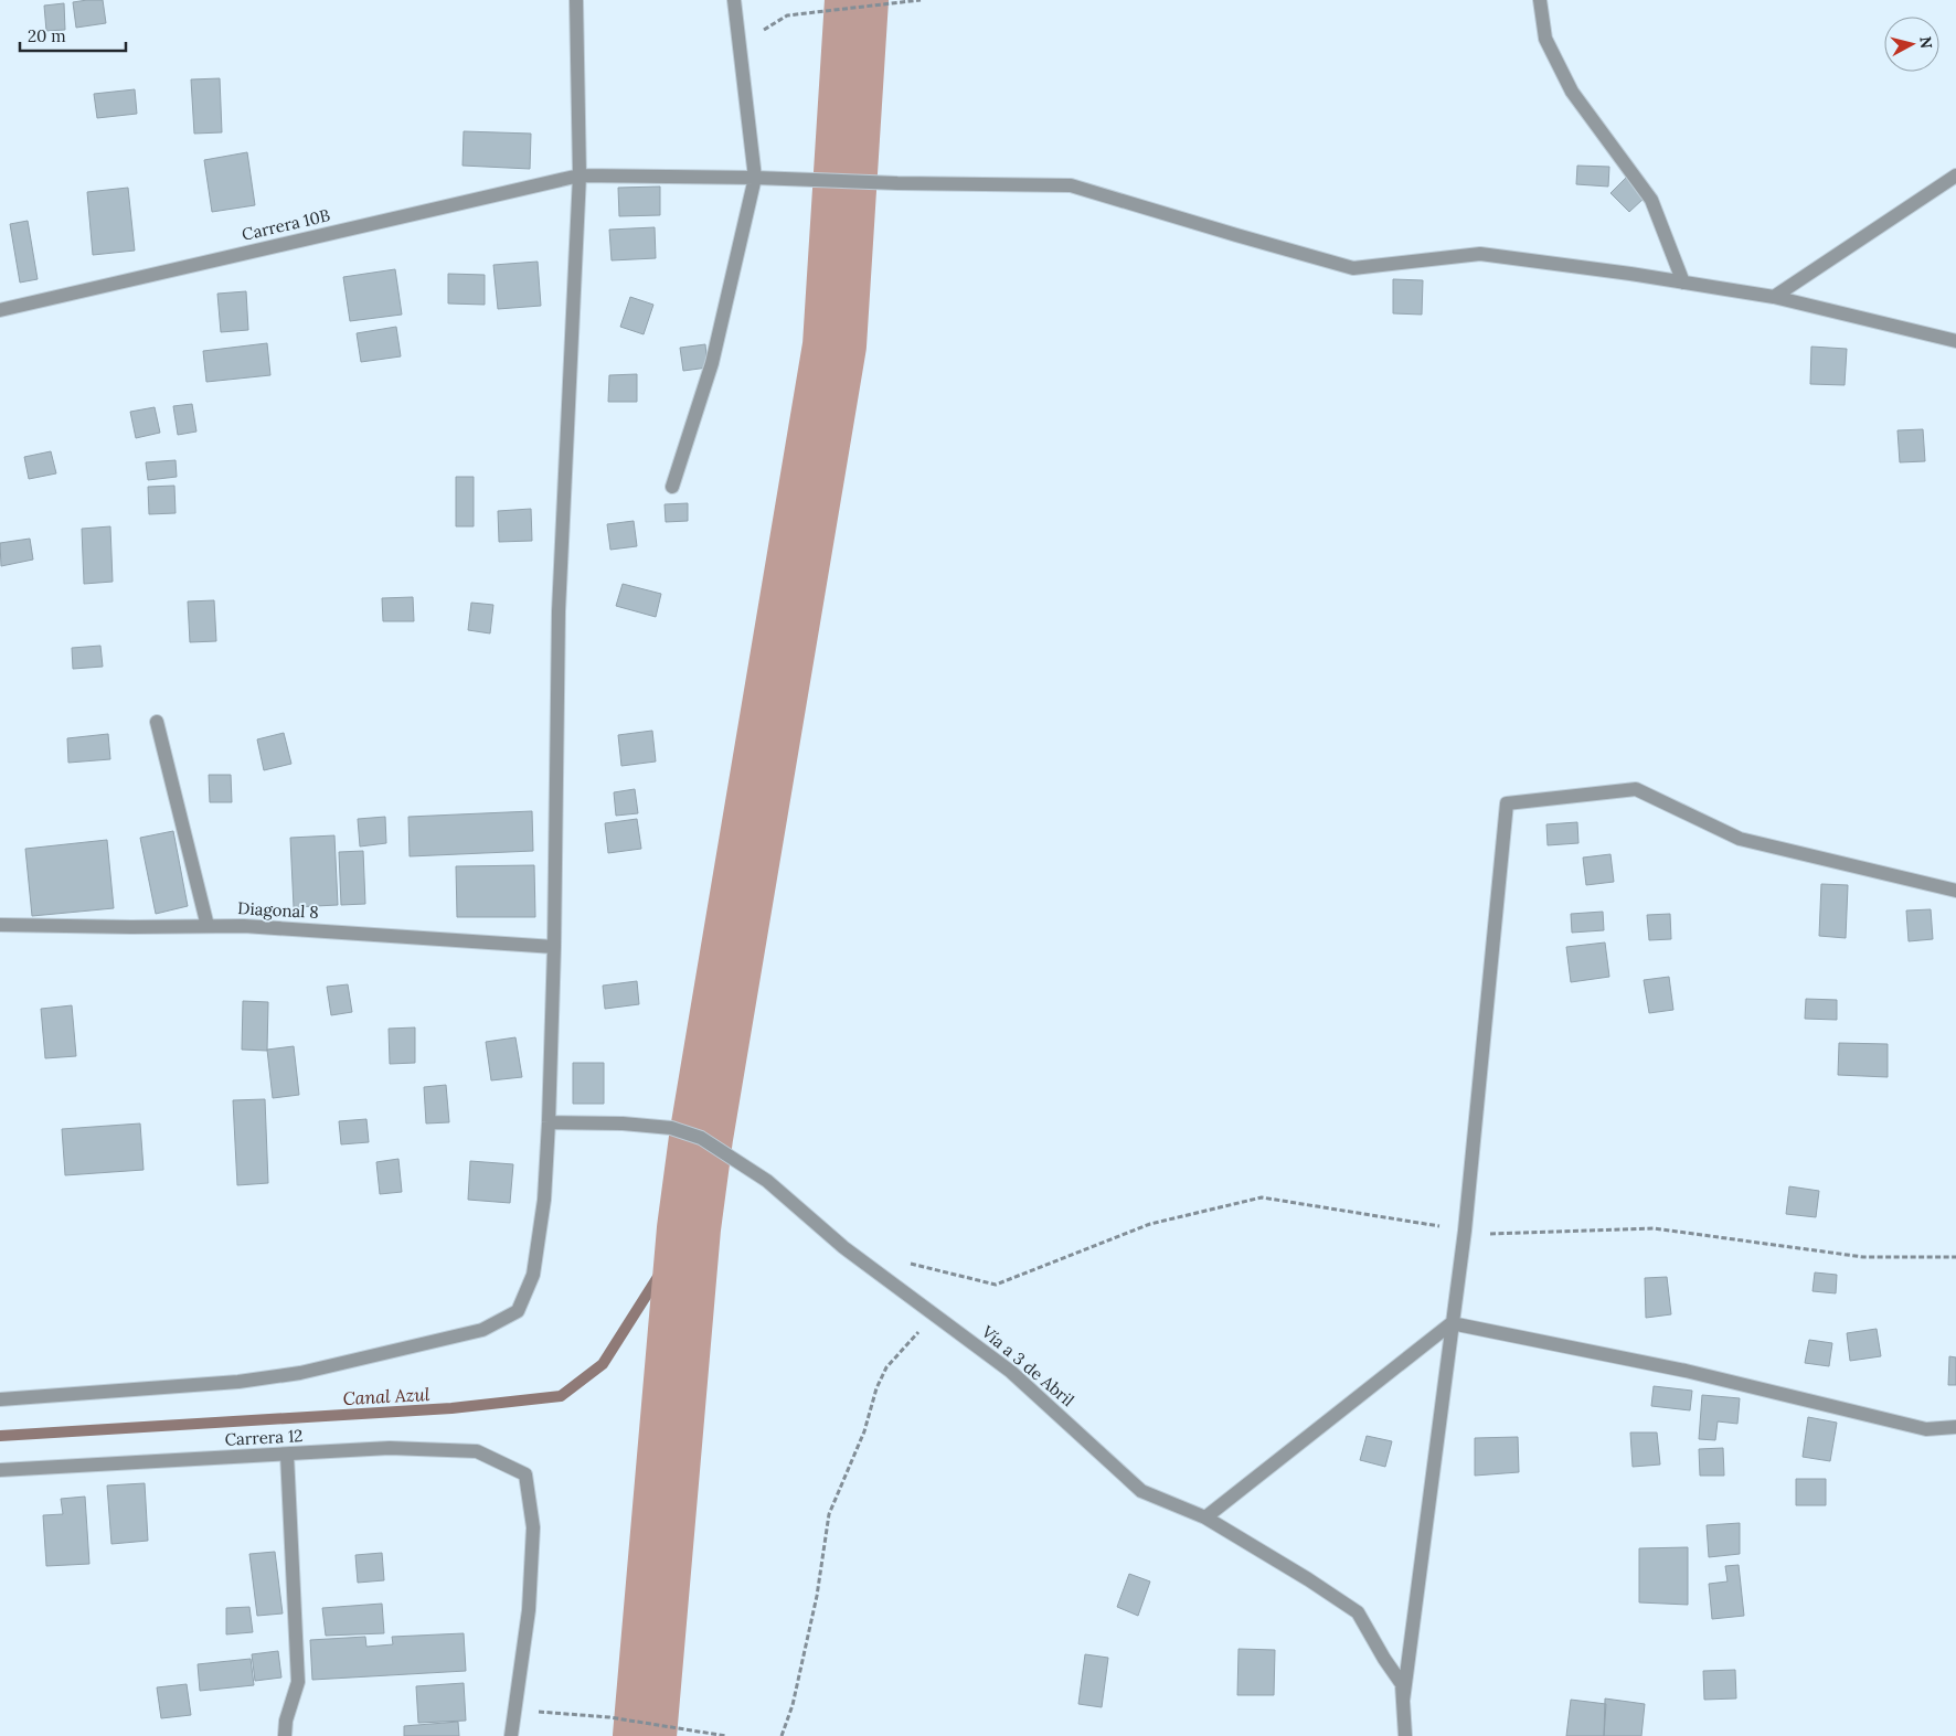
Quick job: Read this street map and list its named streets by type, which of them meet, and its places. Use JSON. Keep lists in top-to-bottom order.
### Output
{
  "streets": {
    "street": [
      "Carrera 10B",
      "Diagonal 8",
      "Vía a 3 de Abril",
      "Carrera 12"
    ]
  },
  "water": ["Canal Azul"],
  "scale_bar": "20 m",
  "north": "right"
}
